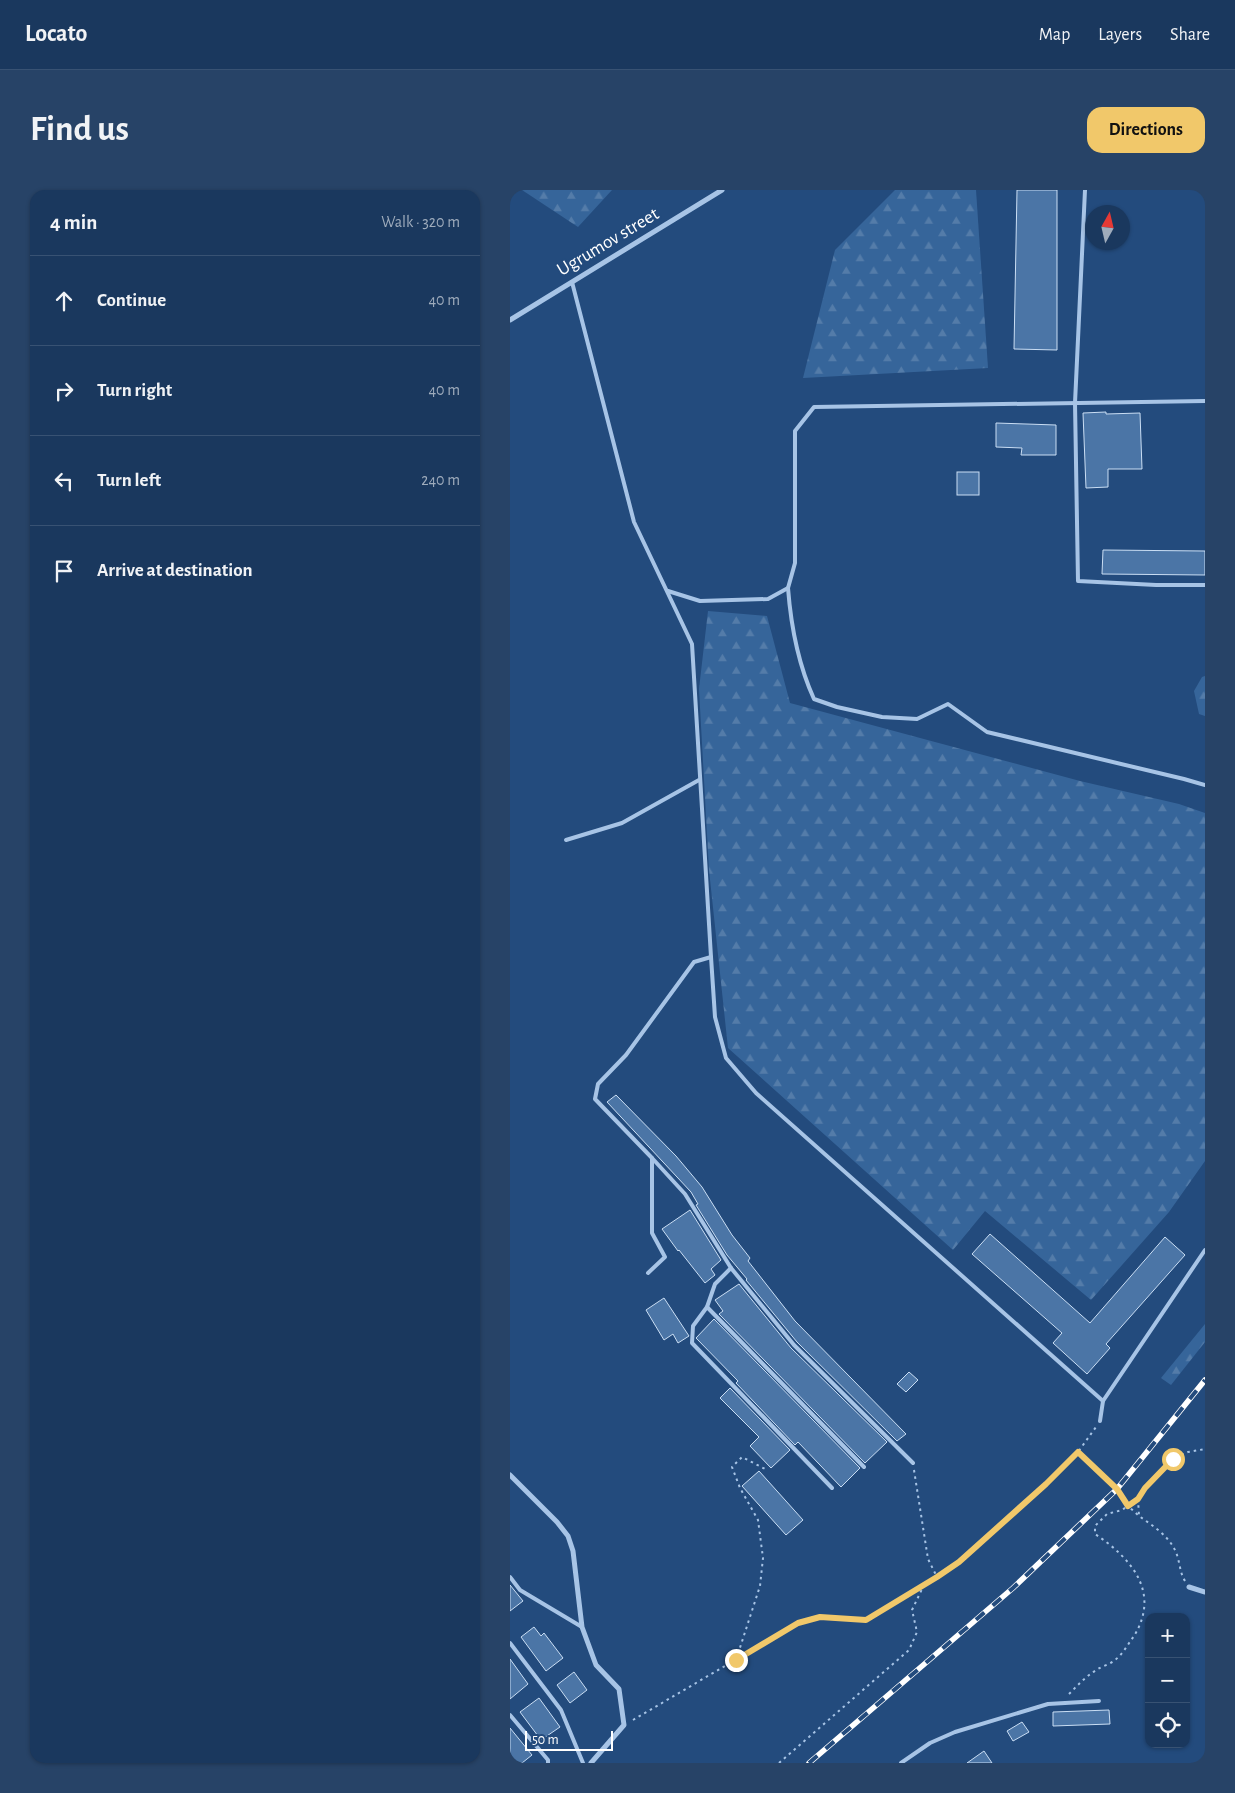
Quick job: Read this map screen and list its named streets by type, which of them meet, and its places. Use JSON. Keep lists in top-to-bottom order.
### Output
{
  "streets": {
    "street": ["Ugrumov street"]
  },
  "scale_bar": "50 m",
  "north": "top",
  "page": {
    "header": "Locato",
    "nav": ["Map", "Layers", "Share"],
    "buttons": "Directions",
    "title": "Find us",
    "heading": ["4 min", "Walk · 320 m"],
    "list": [
      ["Continue", "40 m"],
      ["Turn right", "40 m"],
      ["Turn left", "240 m"],
      "Arrive at destination"
    ],
    "map_buttons": ["+", "−"],
    "scale": "50 m"
  }
}
